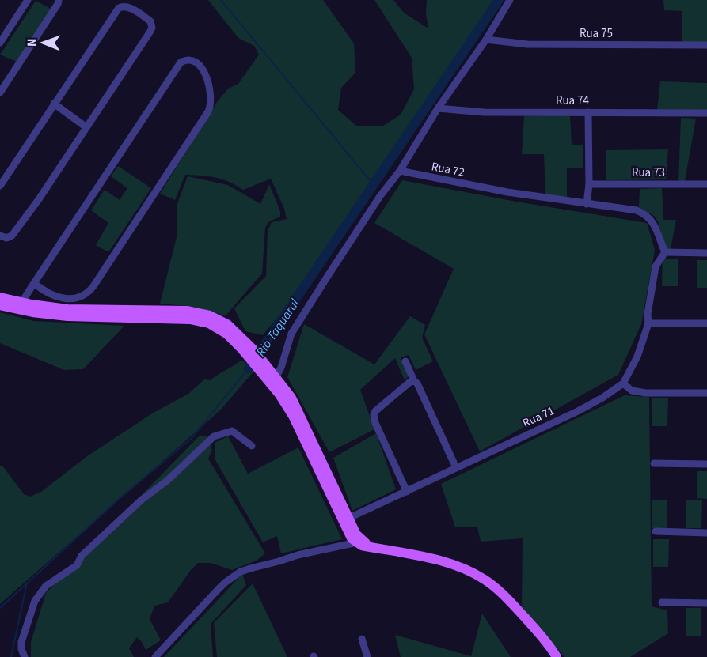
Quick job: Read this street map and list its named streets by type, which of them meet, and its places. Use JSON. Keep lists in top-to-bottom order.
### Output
{
  "streets": {
    "street": [
      "Rua 75",
      "Rua 74",
      "Rua 72",
      "Rua 73",
      "Rua 71"
    ]
  },
  "crossings": [
    ["Rua 72", "Rua 71"]
  ],
  "water": ["Rio Taquaral"],
  "north": "left"
}
